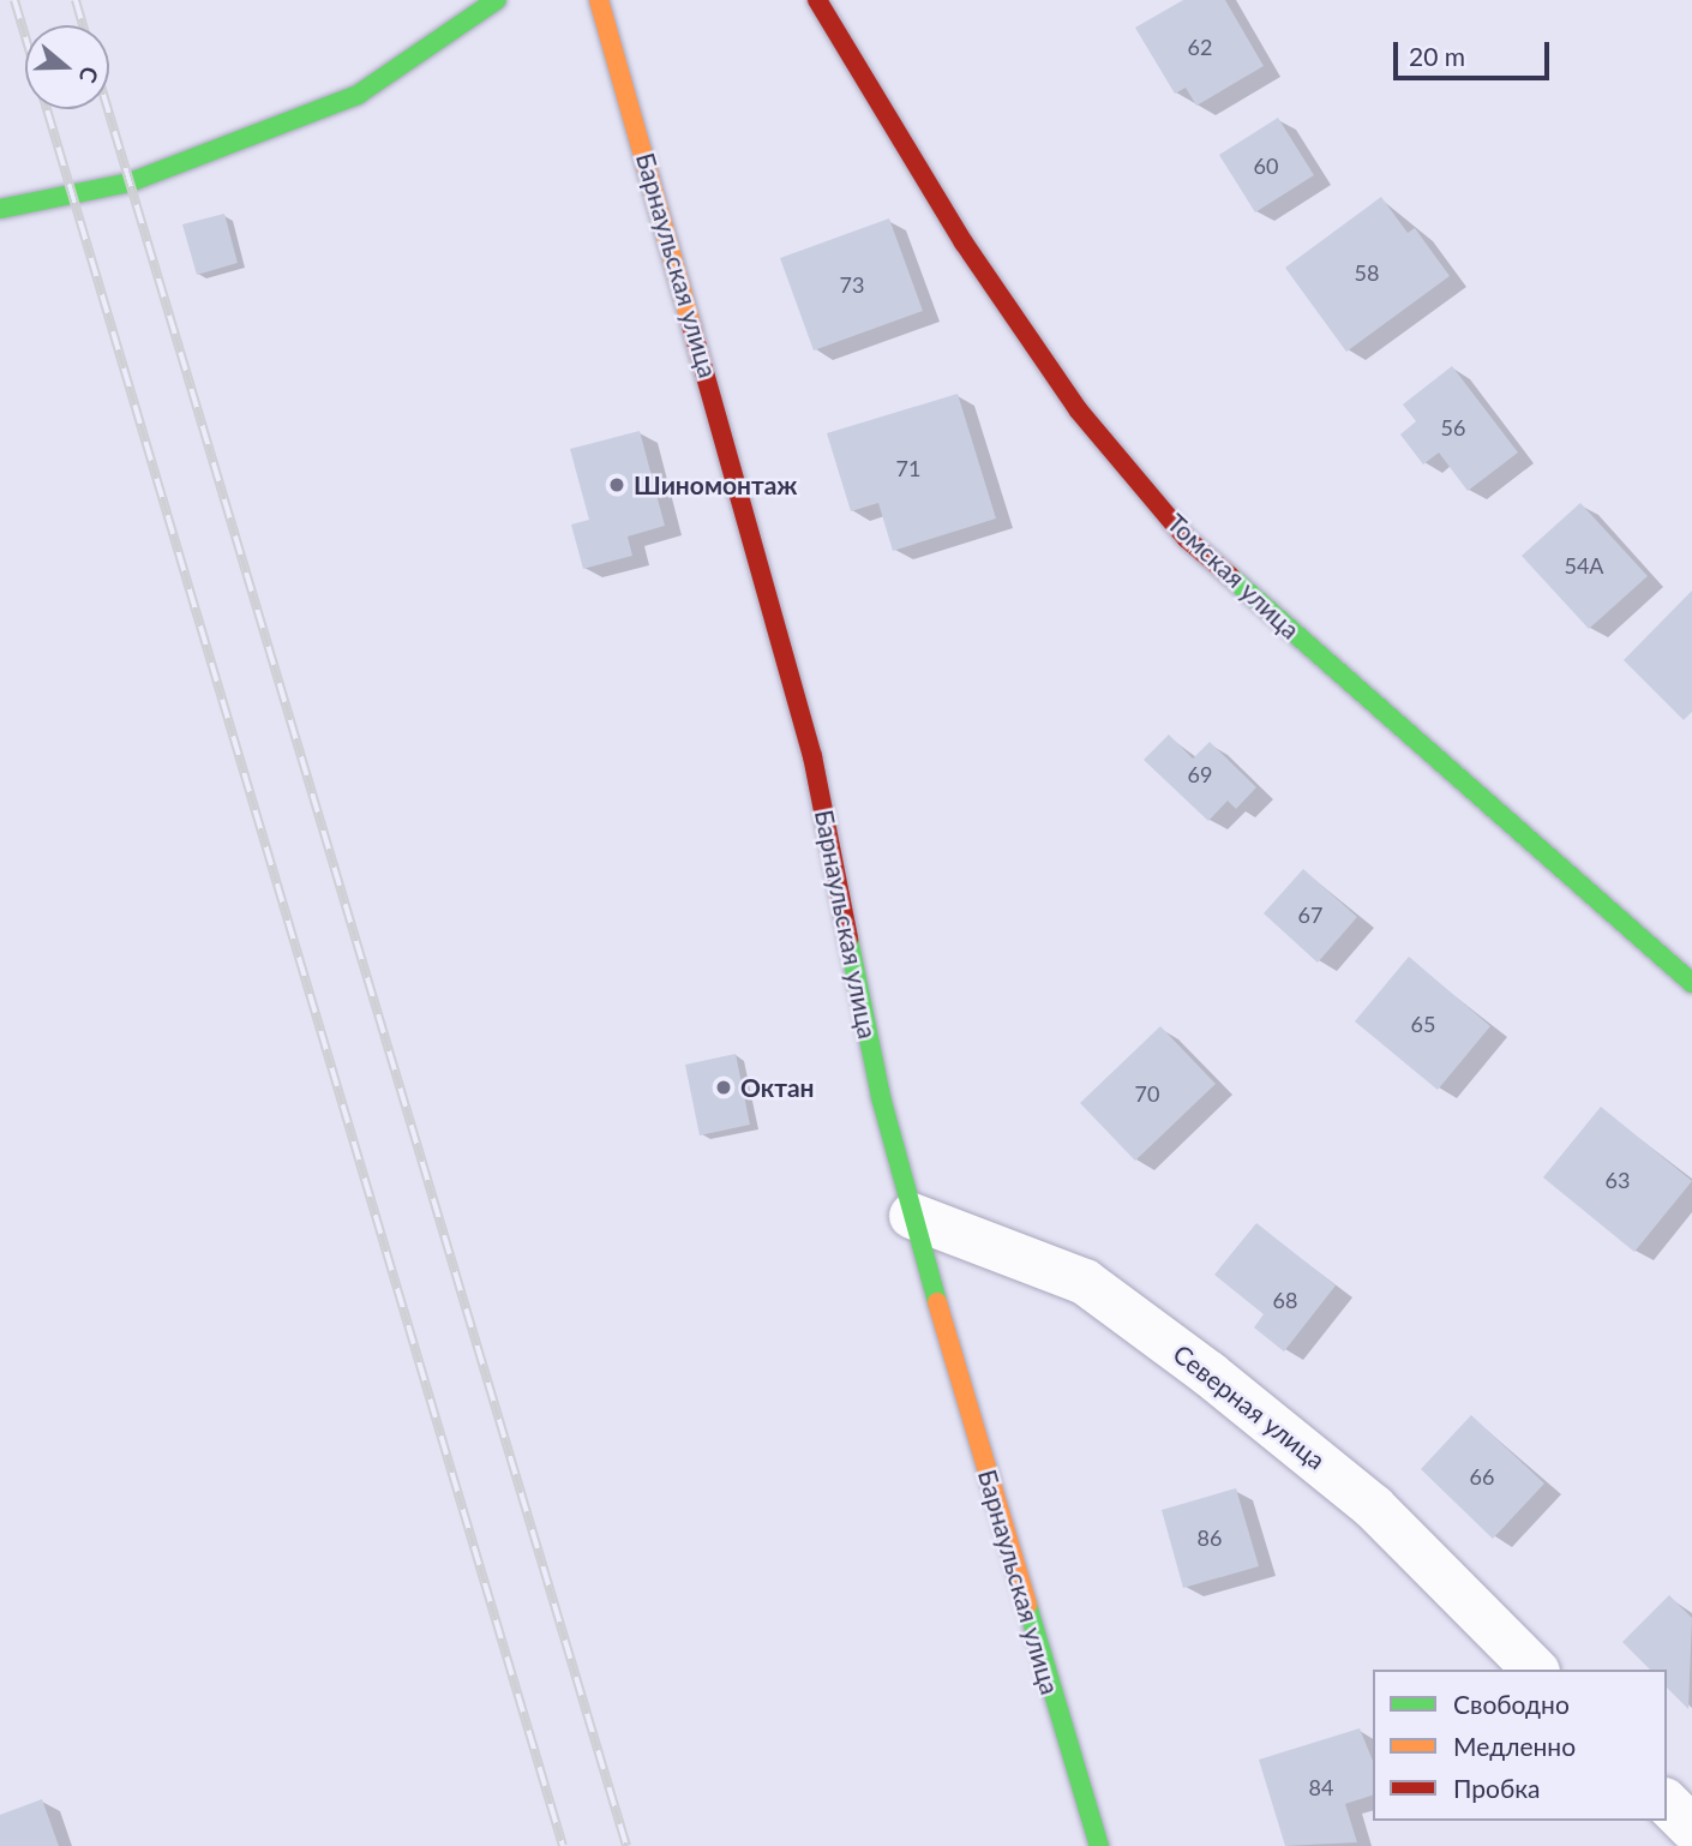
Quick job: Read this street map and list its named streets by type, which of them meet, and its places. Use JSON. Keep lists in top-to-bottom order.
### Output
{
  "streets": {
    "street": ["Барнаульская улица", "Томская улица", "Северная улица"]
  },
  "crossings": [
    ["Барнаульская улица", "Северная улица"]
  ],
  "places": ["Шиномонтаж", "Октан"],
  "house_numbers": [
    "62",
    "60",
    "58",
    "73",
    "56",
    "71",
    "54А",
    "69",
    "67",
    "65",
    "70",
    "63",
    "68",
    "66",
    "86",
    "84"
  ],
  "legend": ["Свободно", "Медленно", "Пробка"],
  "scale_bar": "20 m",
  "north": "right"
}
